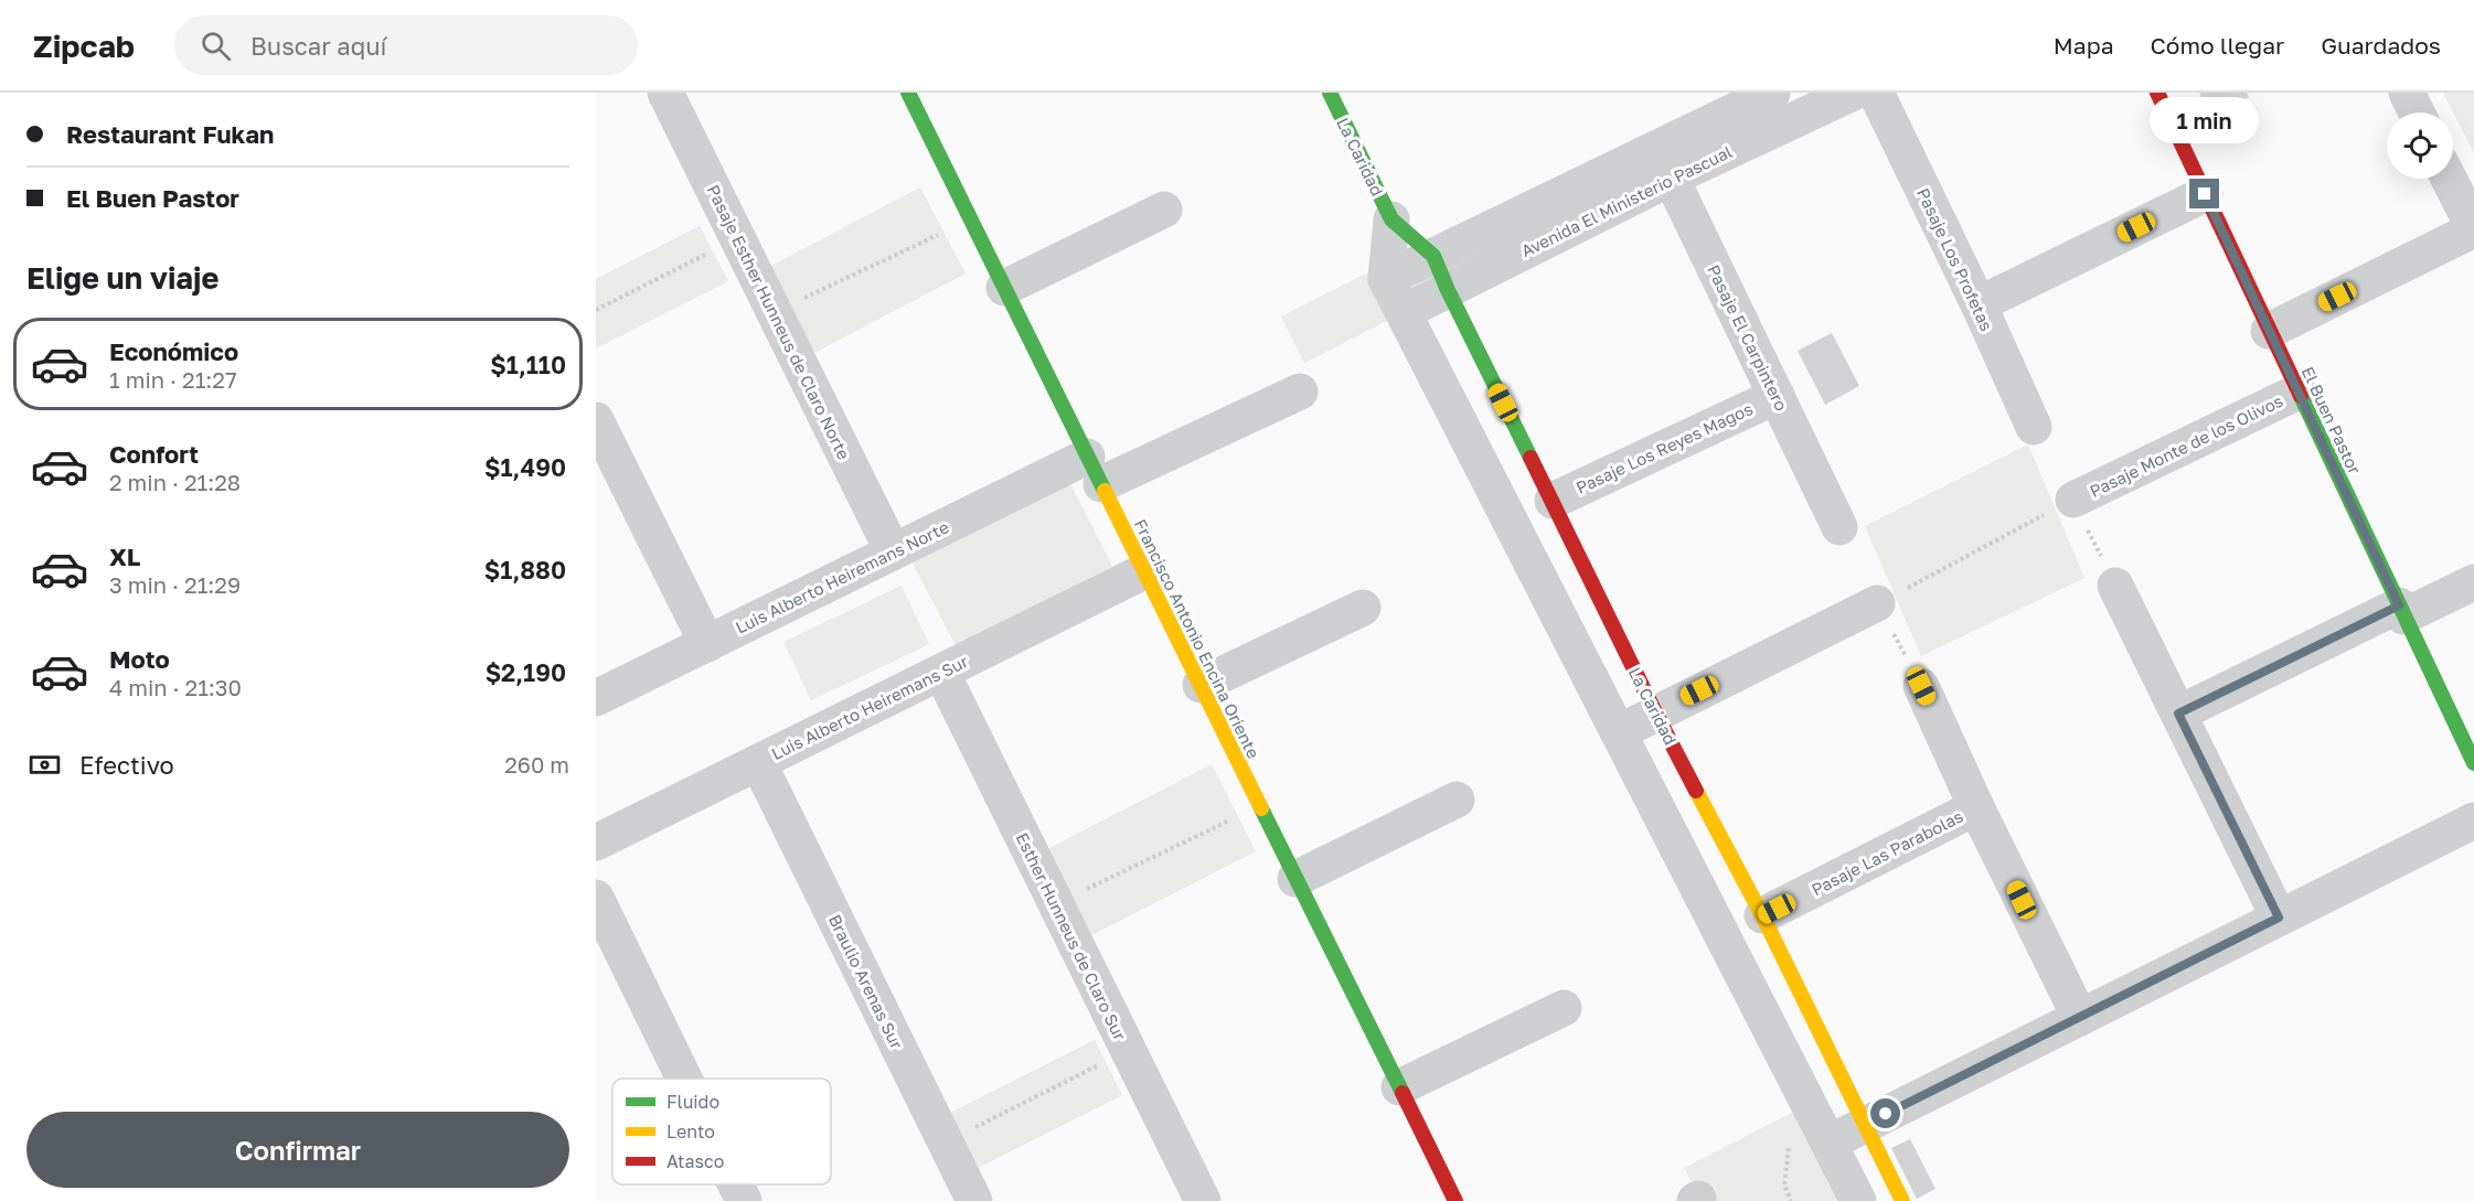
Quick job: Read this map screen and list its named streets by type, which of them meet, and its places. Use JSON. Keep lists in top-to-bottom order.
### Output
{
  "streets": {
    "street": [
      "La Caridad",
      "Avenida El Ministerio Pascual",
      "Pasaje Los Profetas",
      "Pasaje Esther Hunneus de Claro Norte",
      "Pasaje El Carpintero",
      "El Buen Pastor",
      "Pasaje Monte de los Olivos",
      "Pasaje Los Reyes Magos",
      "Luis Alberto Heiremans Norte",
      "Francisco Antonio Encina Oriente",
      "Luis Alberto Heiremans Sur",
      "Pasaje Las Parabolas",
      "Esther Hunneus de Claro Sur",
      "Braulio Arenas Sur"
    ]
  },
  "crossings": [
    ["La Caridad", "Avenida El Ministerio Pascual"],
    ["La Caridad", "Pasaje Los Reyes Magos"],
    ["La Caridad", "Pasaje Las Parabolas"],
    ["Avenida El Ministerio Pascual", "Pasaje El Carpintero"],
    ["Pasaje Esther Hunneus de Claro Norte", "Luis Alberto Heiremans Norte"],
    ["Pasaje El Carpintero", "Pasaje Los Reyes Magos"],
    ["El Buen Pastor", "Pasaje Monte de los Olivos"],
    ["Luis Alberto Heiremans Norte", "Francisco Antonio Encina Oriente"],
    ["Francisco Antonio Encina Oriente", "Luis Alberto Heiremans Sur"],
    ["Luis Alberto Heiremans Sur", "Esther Hunneus de Claro Sur"],
    ["Luis Alberto Heiremans Sur", "Braulio Arenas Sur"]
  ],
  "legend": ["Fluido", "Lento", "Atasco"],
  "page": {
    "header": "Zipcab",
    "search": "Buscar aquí",
    "nav": ["Mapa", "Cómo llegar", "Guardados"],
    "banner": ["Restaurant Fukan", "El Buen Pastor"],
    "bubble": "1 min",
    "heading": "Elige un viaje",
    "list": [
      {
        "name": "Económico",
        "note": "1 min · 21:27",
        "value": "$1,110"
      },
      {
        "name": "Confort",
        "note": "2 min · 21:28",
        "value": "$1,490"
      },
      {
        "name": "XL",
        "note": "3 min · 21:29",
        "value": "$1,880"
      },
      {
        "name": "Moto",
        "note": "4 min · 21:30",
        "value": "$2,190"
      }
    ],
    "pay": ["Efectivo", "260 m"],
    "buttons": "Confirmar"
  }
}
